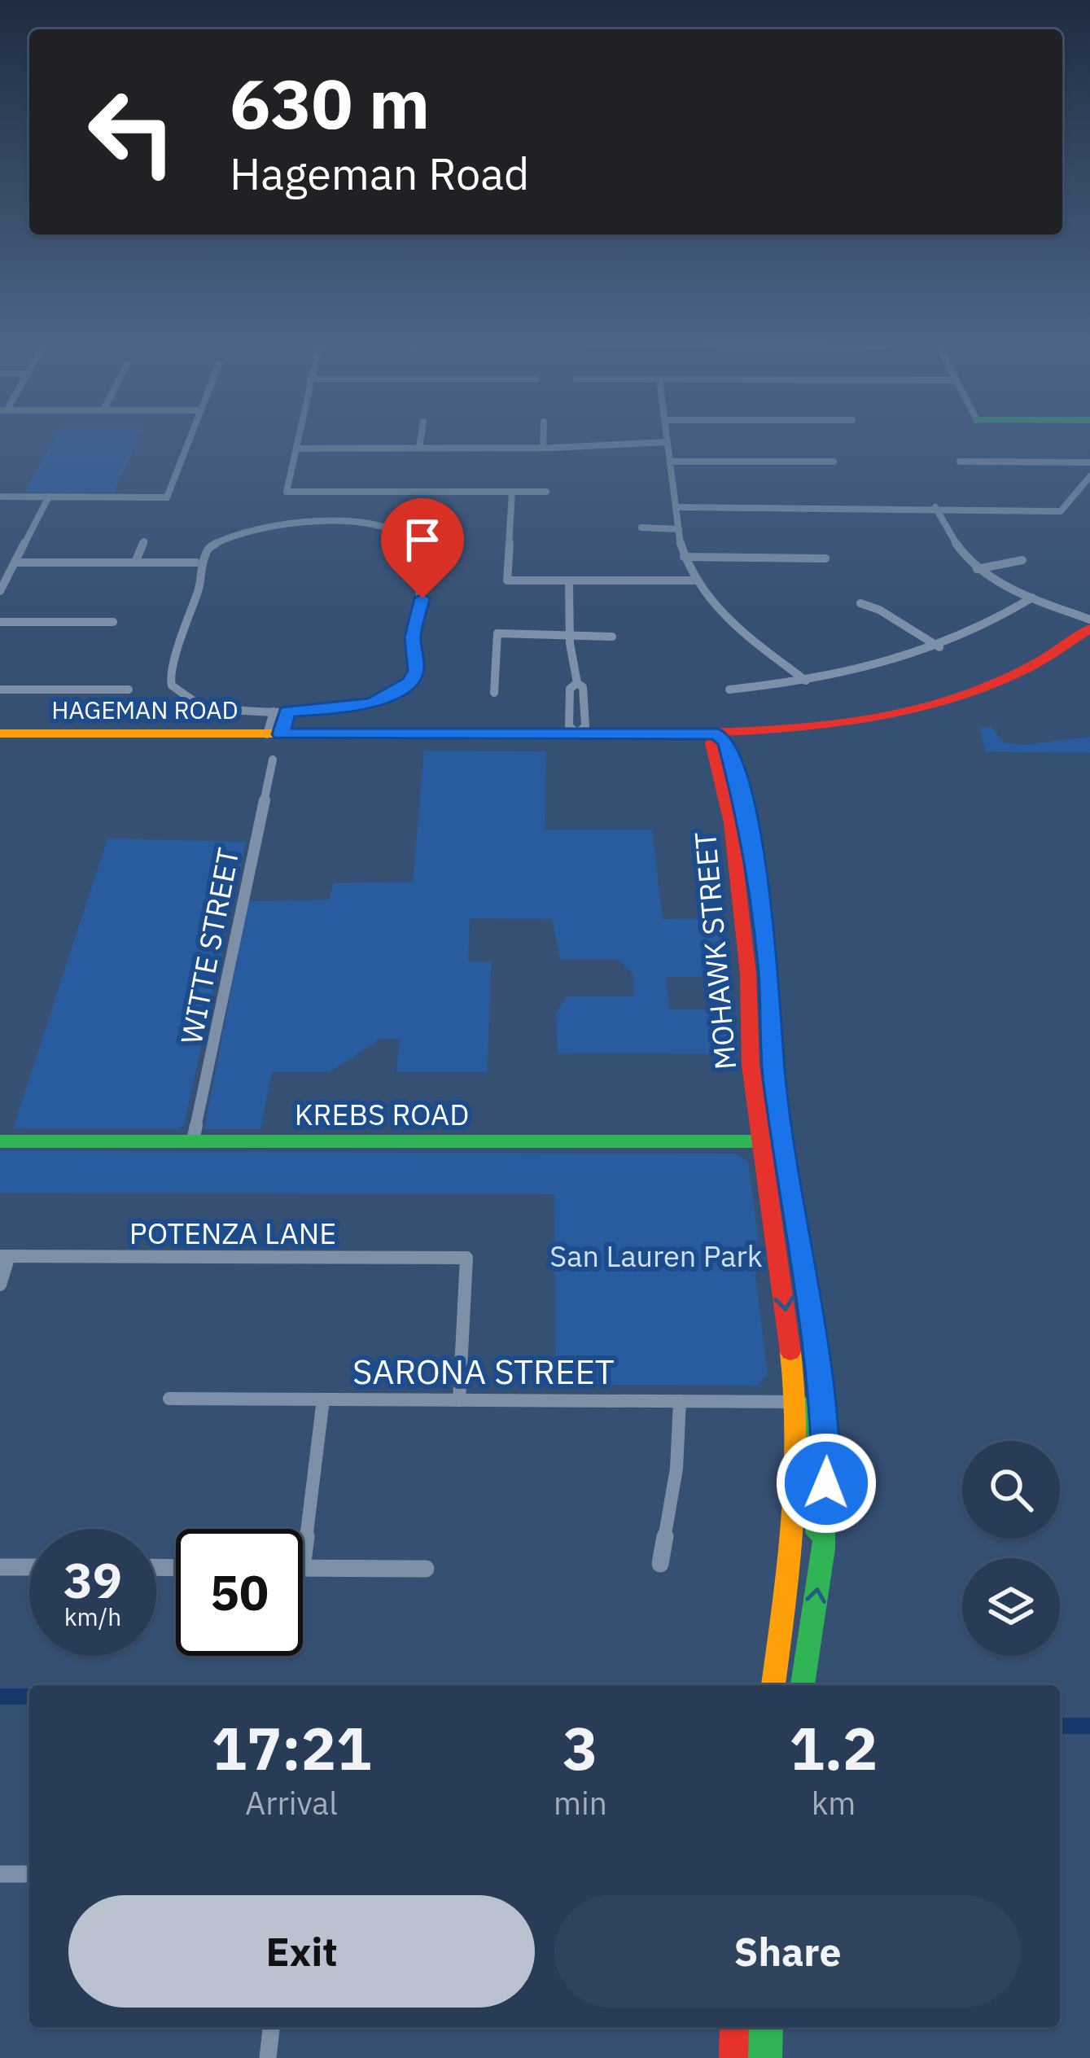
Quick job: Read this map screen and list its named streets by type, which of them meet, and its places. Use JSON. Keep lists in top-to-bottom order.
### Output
{
  "streets": {
    "main road": ["HAGEMAN ROAD", "MOHAWK STREET", "KREBS ROAD"],
    "street": ["WITTE STREET", "POTENZA LANE", "SARONA STREET"]
  },
  "crossings": [
    ["HAGEMAN ROAD", "MOHAWK STREET"],
    ["WITTE STREET", "KREBS ROAD"],
    ["MOHAWK STREET", "KREBS ROAD"],
    ["POTENZA LANE", "SARONA STREET"]
  ],
  "parks": ["San Lauren Park"],
  "page": {
    "turn": ["630 m", "Hageman Road"],
    "speed": "39 km/h",
    "limit": "50",
    "eta": [
      "17:21",
      "Arrival",
      "3",
      "min",
      "1.2",
      "km"
    ],
    "buttons": ["Exit", "Share"]
  }
}
